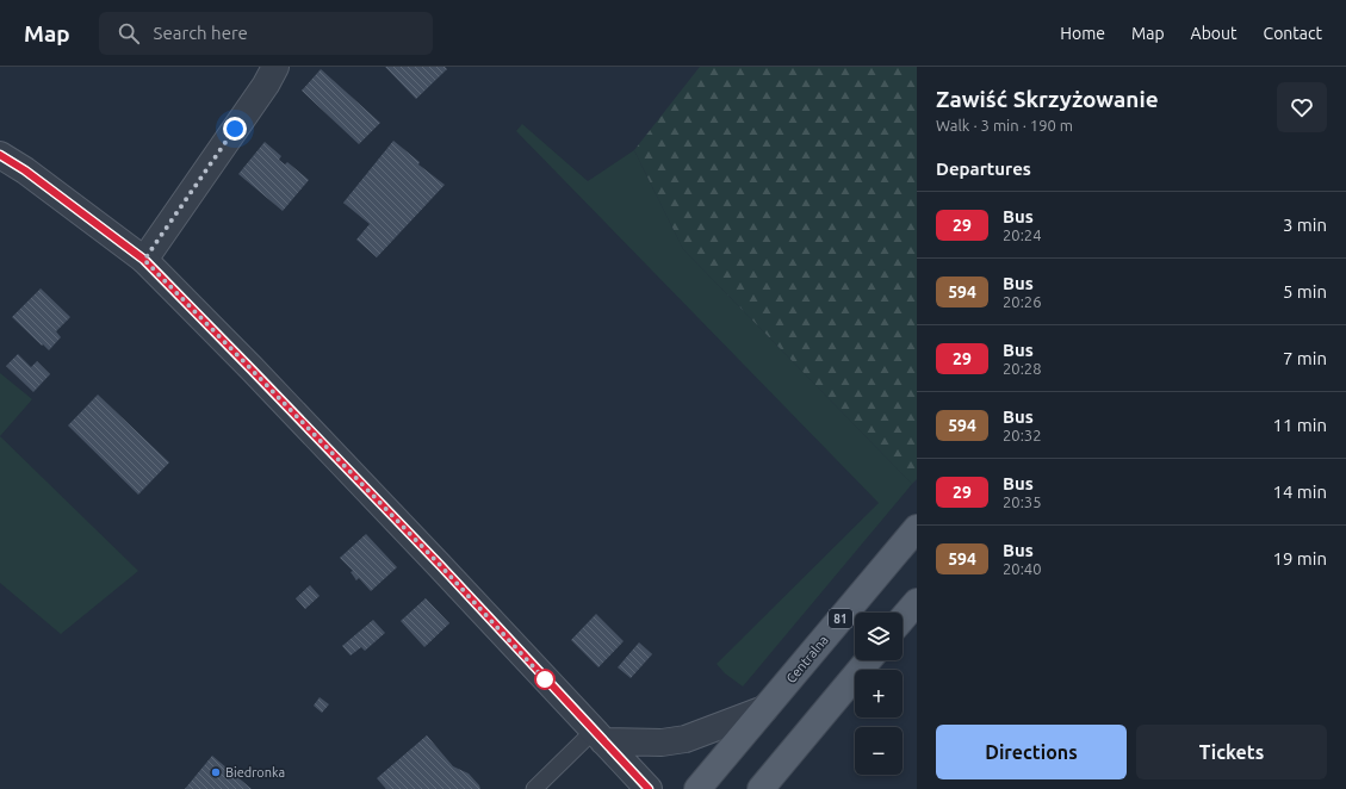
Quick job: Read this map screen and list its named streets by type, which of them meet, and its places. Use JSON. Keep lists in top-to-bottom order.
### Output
{
  "streets": {
    "main road": ["81", "Centralna"]
  },
  "places": ["Biedronka"],
  "lines": ["bus line 29"],
  "page": {
    "header": "Map",
    "search": "Search here",
    "nav": [
      "Home",
      "Map",
      "About",
      "Contact"
    ],
    "heading": [
      ["Zawiść Skrzyżowanie", "Walk · 3 min · 190 m"],
      "Departures"
    ],
    "list": [
      {
        "mark": "29",
        "name": "Bus",
        "note": "20:24",
        "value": "3 min"
      },
      {
        "mark": "594",
        "name": "Bus",
        "note": "20:26",
        "value": "5 min"
      },
      {
        "mark": "29",
        "name": "Bus",
        "note": "20:28",
        "value": "7 min"
      },
      {
        "mark": "594",
        "name": "Bus",
        "note": "20:32",
        "value": "11 min"
      },
      {
        "mark": "29",
        "name": "Bus",
        "note": "20:35",
        "value": "14 min"
      },
      {
        "mark": "594",
        "name": "Bus",
        "note": "20:40",
        "value": "19 min"
      }
    ],
    "map_buttons": ["+", "−"],
    "buttons": ["Directions", "Tickets"]
  }
}
